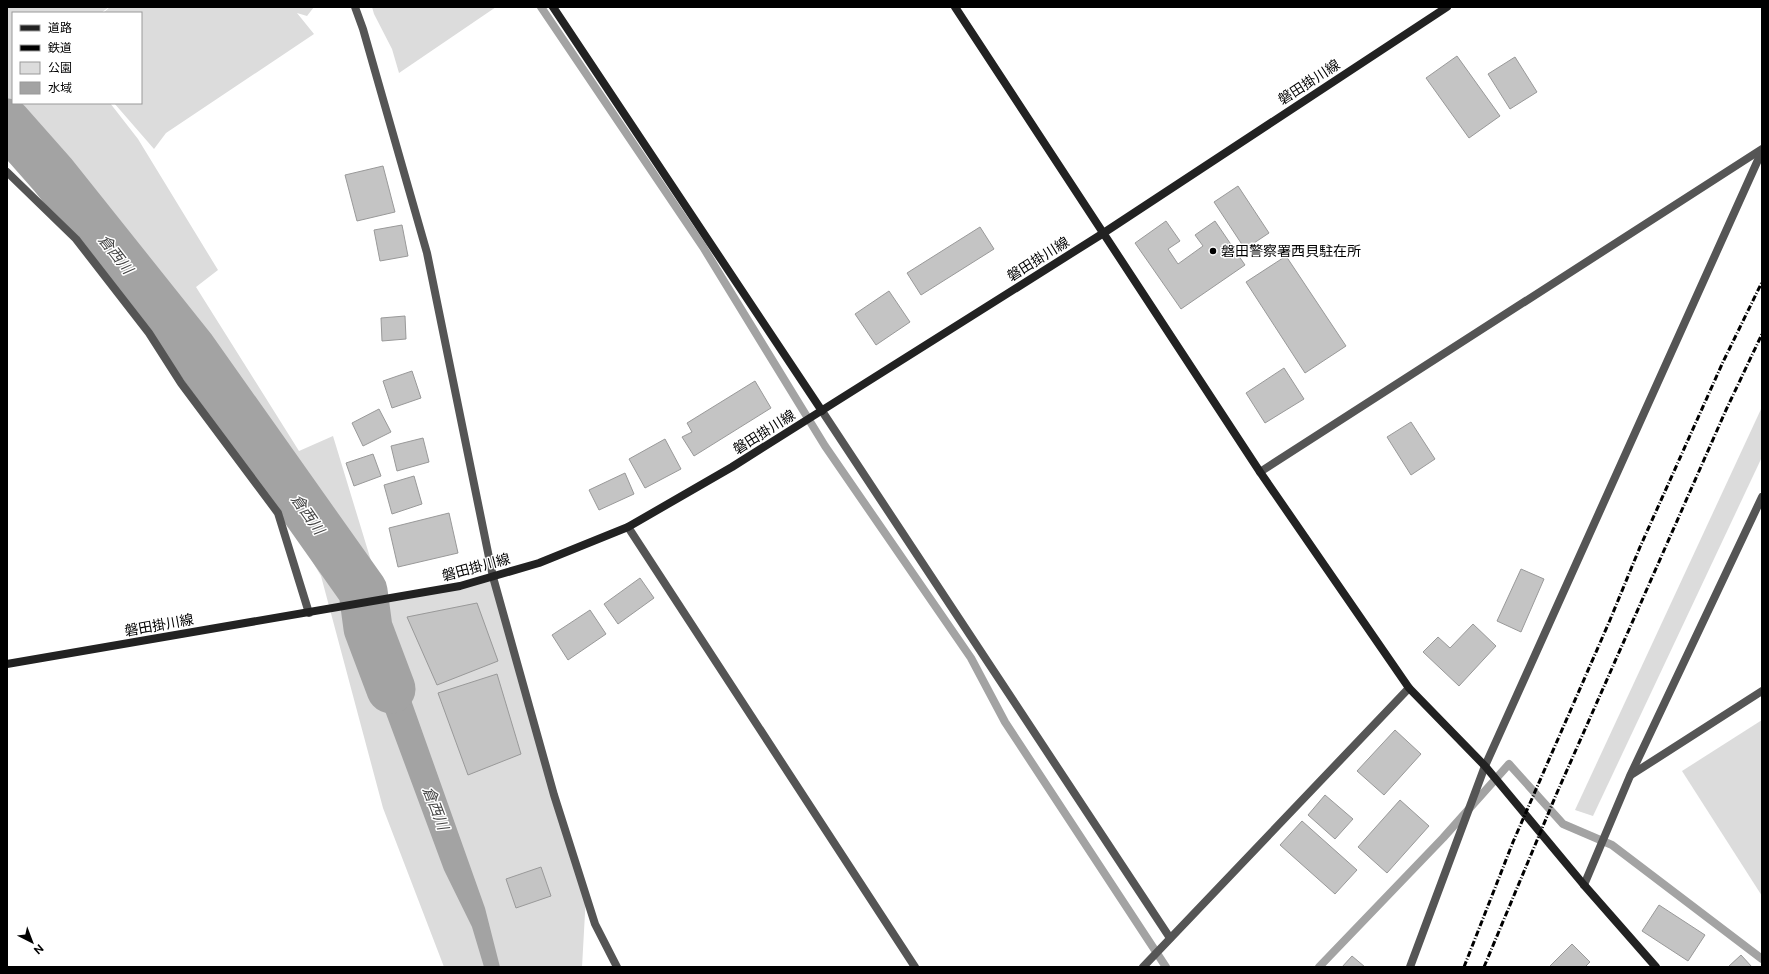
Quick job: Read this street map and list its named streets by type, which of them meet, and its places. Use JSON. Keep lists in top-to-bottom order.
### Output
{
  "streets": {
    "street": ["磐田掛川線"]
  },
  "water": ["倉西川"],
  "places": ["磐田警察署西貝駐在所"],
  "legend": [
    "道路",
    "鉄道",
    "公園",
    "水域"
  ],
  "north": "bottom right"
}
